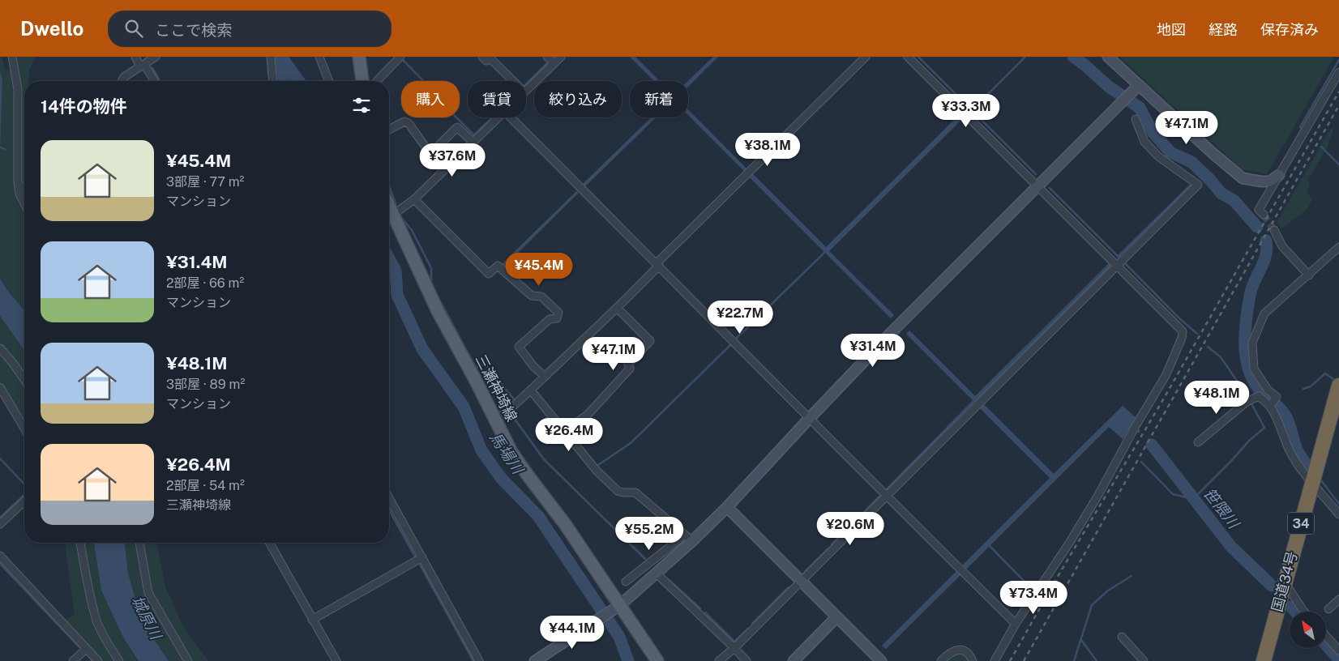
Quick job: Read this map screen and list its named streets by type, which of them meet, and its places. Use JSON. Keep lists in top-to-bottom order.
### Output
{
  "streets": {
    "highway": ["34", "国道34号"],
    "main road": ["三瀬神埼線"]
  },
  "water": ["馬場川", "笹隈川", "城原川"],
  "north": "top left",
  "page": {
    "header": "Dwello",
    "search": "ここで検索",
    "nav": ["地図", "経路", "保存済み"],
    "chip": [
      "購入",
      "賃貸",
      "絞り込み",
      "新着"
    ],
    "heading": "14件の物件",
    "price": [
      "¥33.3M",
      "¥47.1M",
      "¥38.1M",
      "¥37.6M",
      "¥45.4M",
      "¥22.7M",
      "¥31.4M",
      "¥47.1M",
      "¥48.1M",
      "¥26.4M",
      "¥20.6M",
      "¥55.2M",
      "¥73.4M",
      "¥44.1M"
    ],
    "list": [
      {
        "name": "¥45.4M",
        "note": "3部屋 · 77 m² · マンション"
      },
      {
        "name": "¥31.4M",
        "note": "2部屋 · 66 m² · マンション"
      },
      {
        "name": "¥48.1M",
        "note": "3部屋 · 89 m² · マンション"
      },
      {
        "name": "¥26.4M",
        "note": "2部屋 · 54 m² · 三瀬神埼線"
      }
    ]
  }
}
